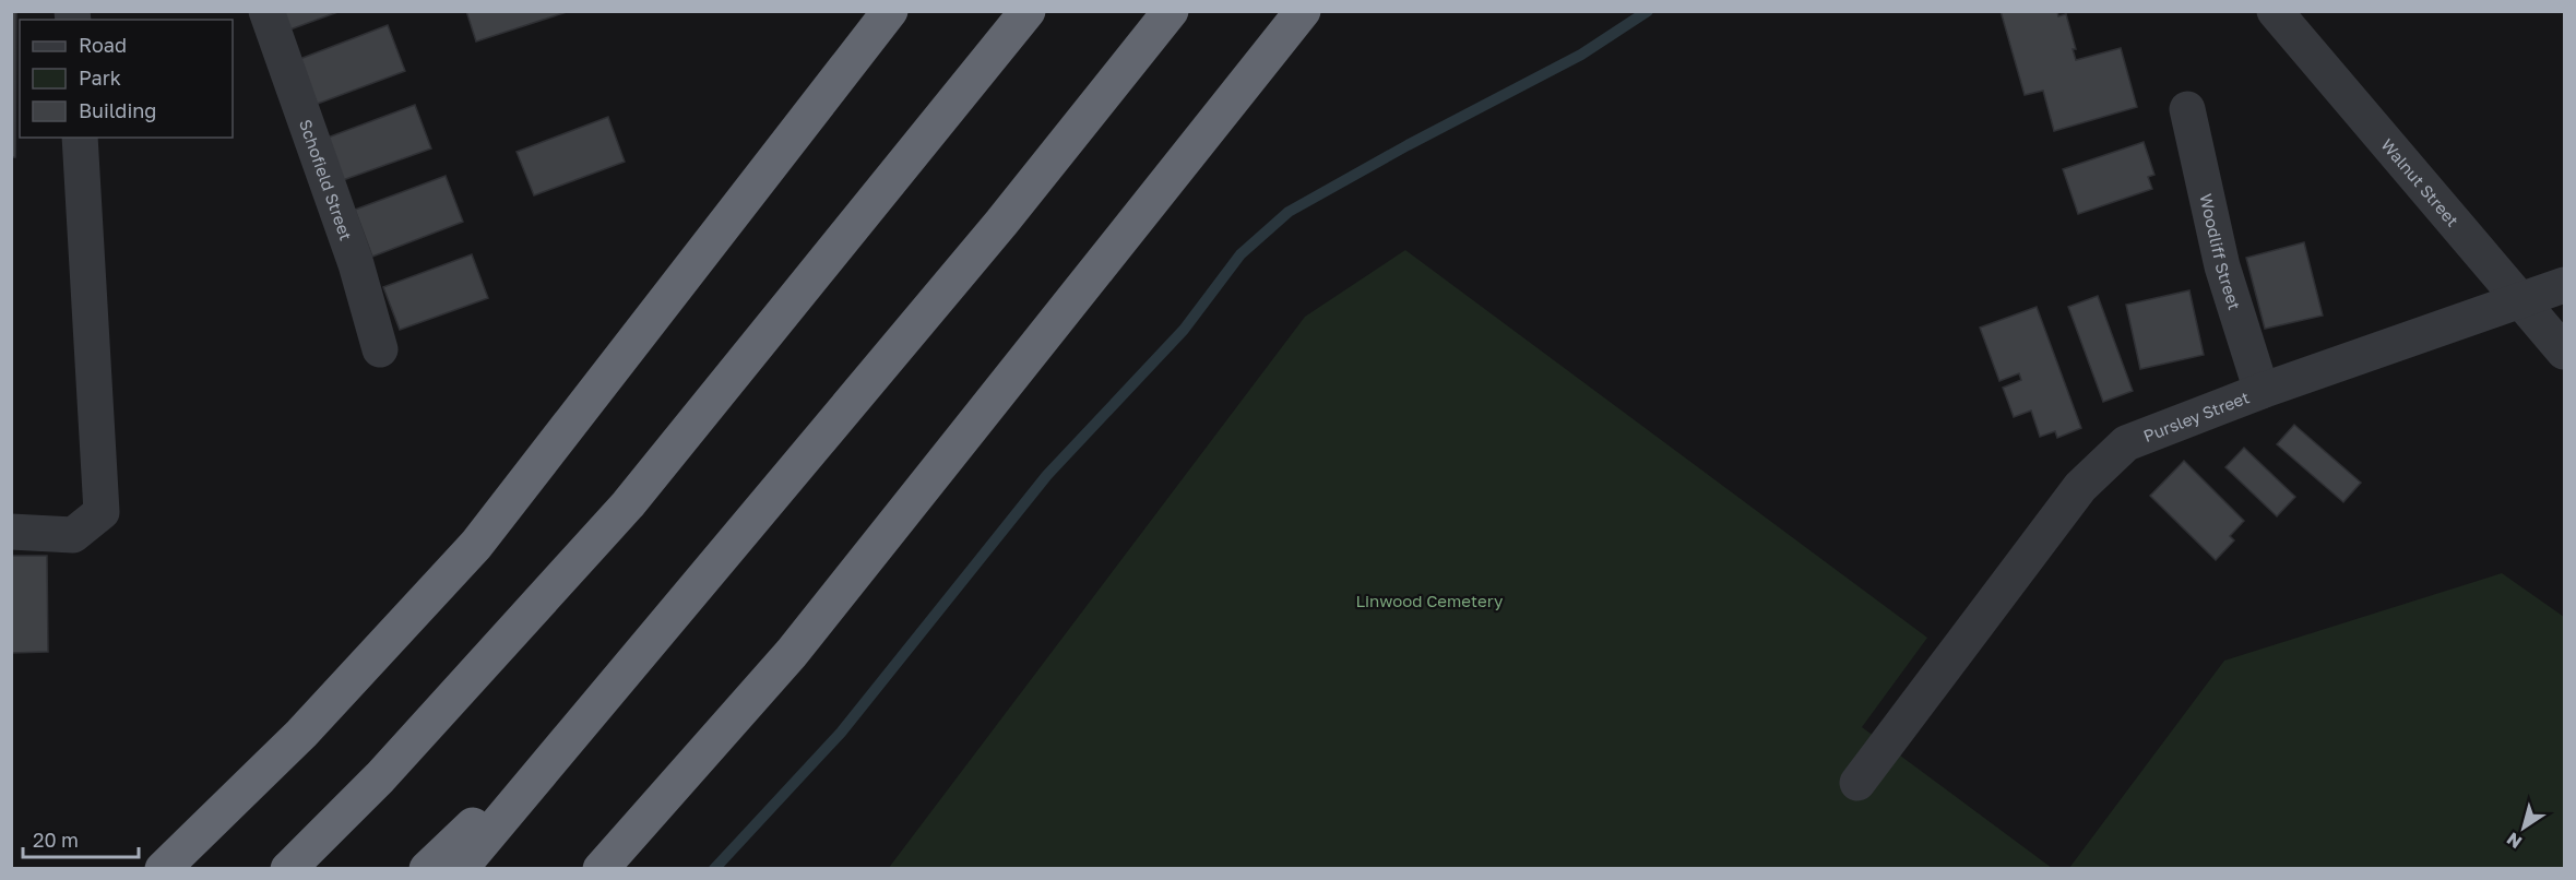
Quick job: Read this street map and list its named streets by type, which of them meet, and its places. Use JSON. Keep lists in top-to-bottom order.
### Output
{
  "streets": {
    "street": [
      "Schofield Street",
      "Walnut Street",
      "Woodliff Street",
      "Pursley Street"
    ]
  },
  "crossings": [
    ["Walnut Street", "Pursley Street"],
    ["Woodliff Street", "Pursley Street"]
  ],
  "parks": ["Linwood Cemetery"],
  "legend": ["Road", "Park", "Building"],
  "scale_bar": "20 m",
  "north": "bottom left"
}
